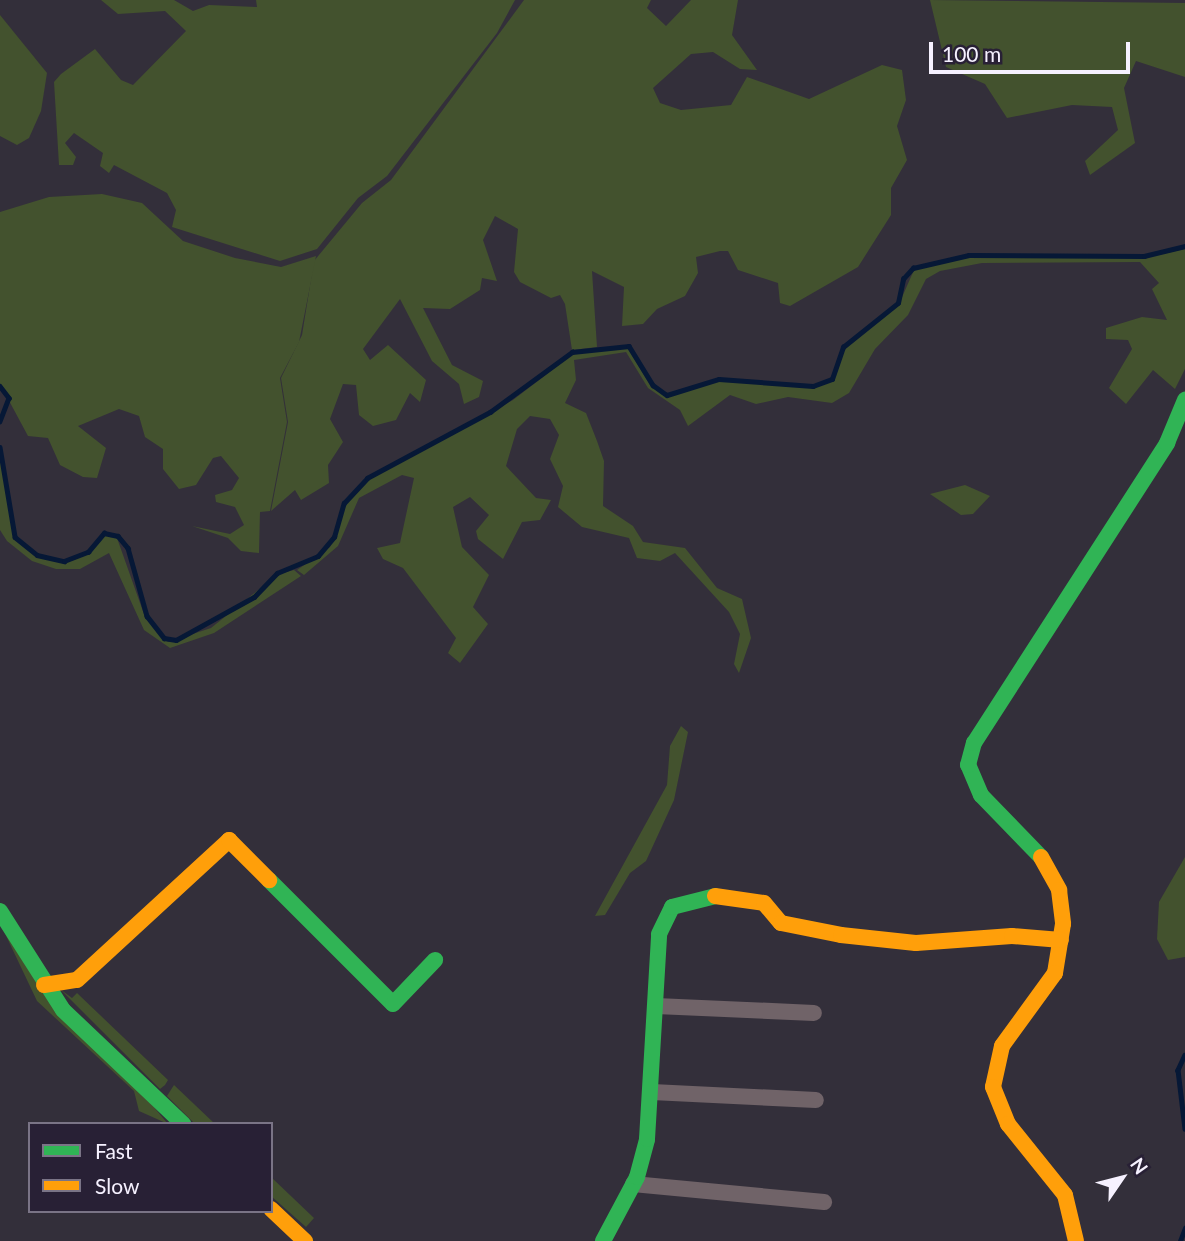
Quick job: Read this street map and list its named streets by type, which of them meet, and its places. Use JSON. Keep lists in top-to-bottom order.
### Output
{
  "legend": ["Fast", "Slow"],
  "scale_bar": "100 m",
  "north": "top right"
}
